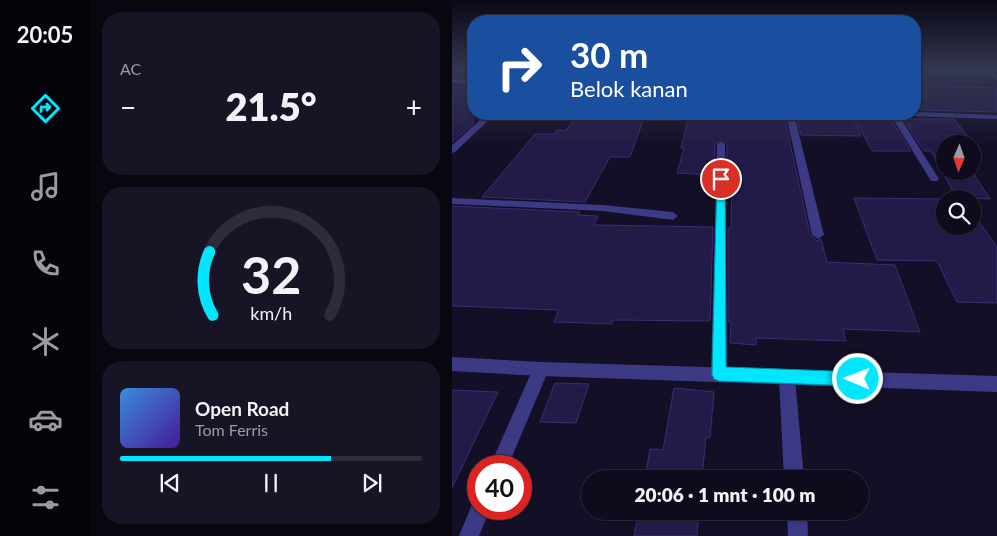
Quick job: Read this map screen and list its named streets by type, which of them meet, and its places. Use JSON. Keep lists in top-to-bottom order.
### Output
{
  "north": "bottom",
  "page": {
    "tabs": "20:05",
    "tile": "AC",
    "turn": ["30 m", "Belok kanan"],
    "heat": ["−", "21.5°", "+"],
    "song": ["Open Road", "Tom Ferris"],
    "limit": "40",
    "trip": "20:06 · 1 mnt · 100 m",
    "gauge": ["32", "km/h"]
  }
}
